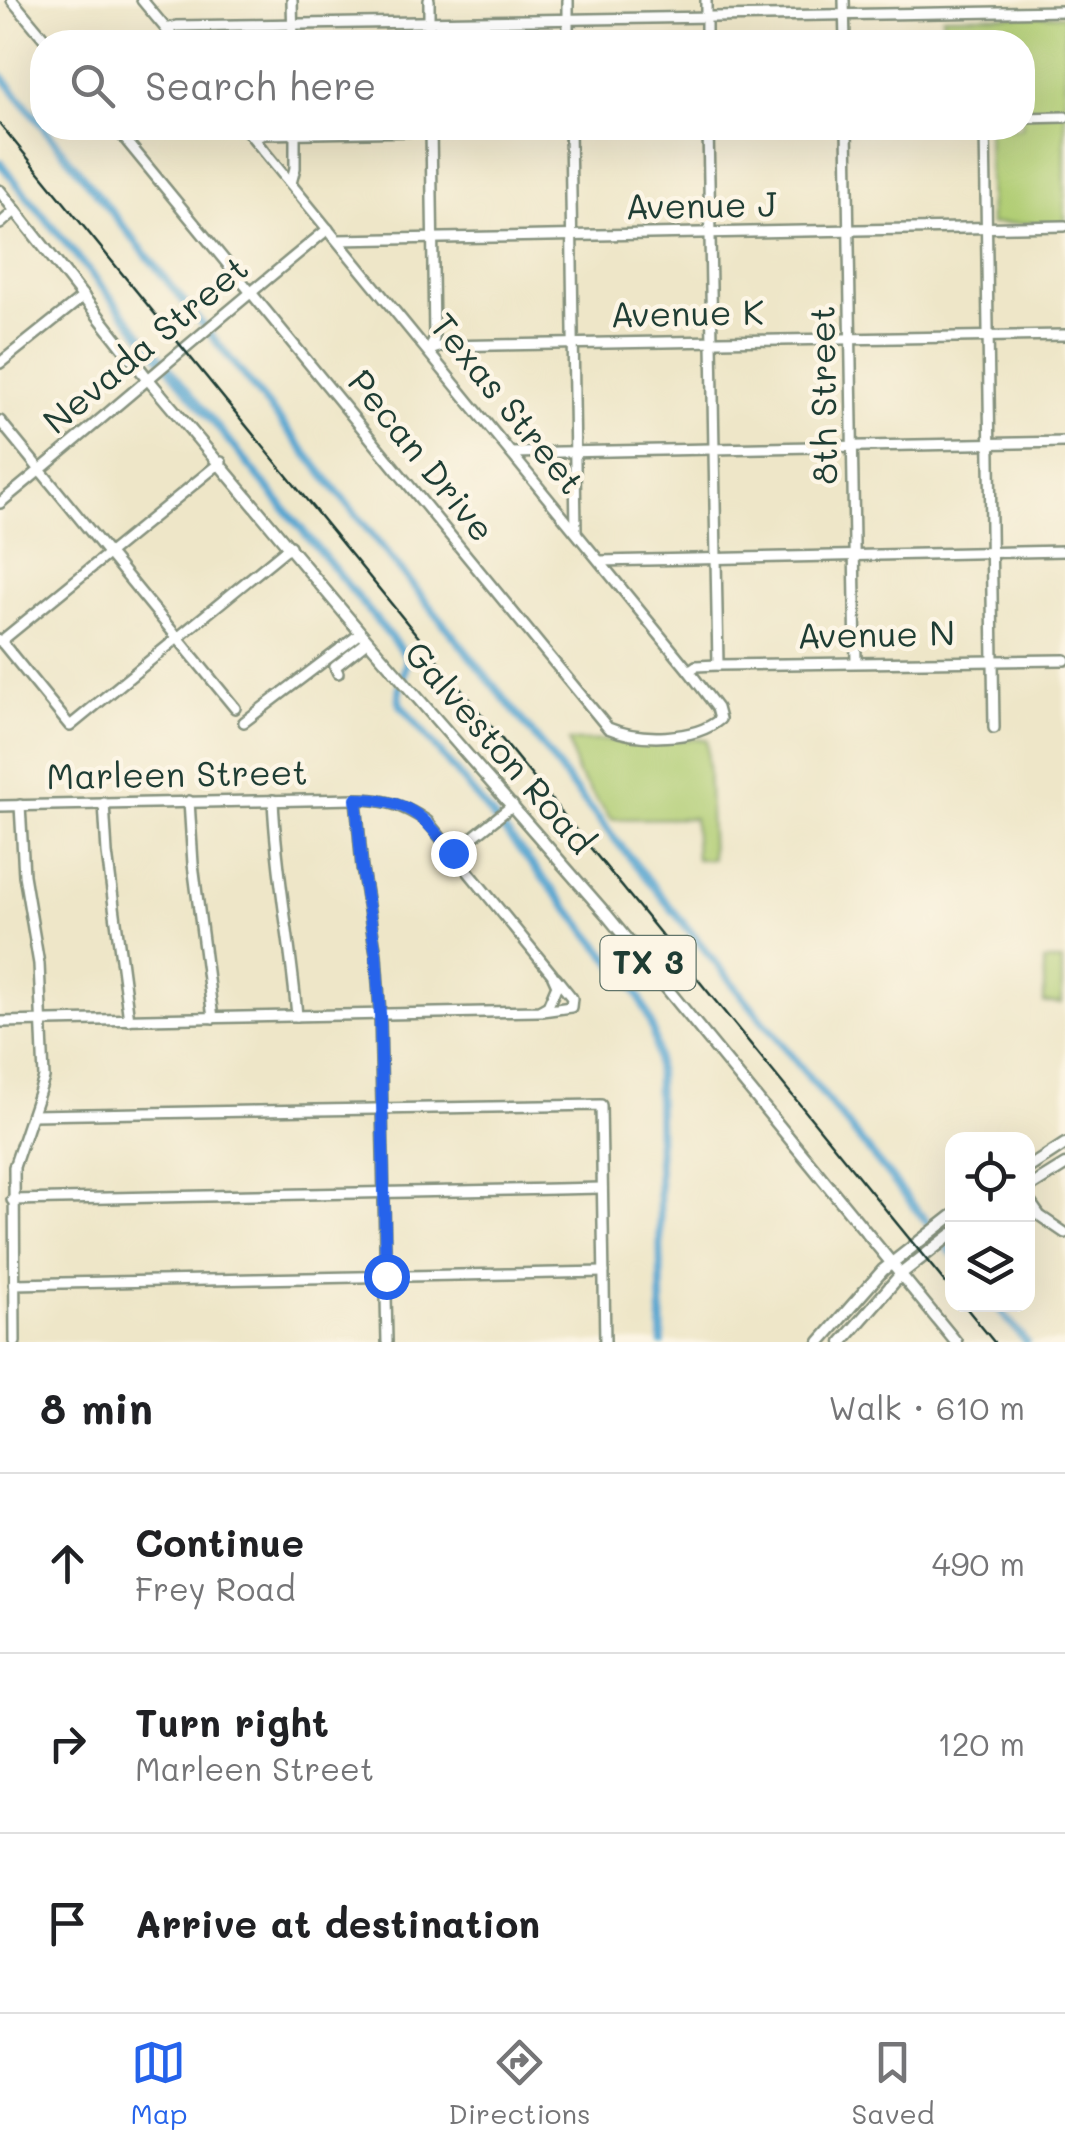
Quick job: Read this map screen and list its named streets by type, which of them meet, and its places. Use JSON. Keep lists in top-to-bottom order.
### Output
{
  "streets": {
    "main road": ["Galveston Road", "TX 3"],
    "street": [
      "Avenue J",
      "Avenue K",
      "Nevada Street",
      "8th Street",
      "Texas Street",
      "Pecan Drive",
      "Avenue N",
      "Marleen Street"
    ]
  },
  "crossings": [
    ["Avenue J", "8th Street"],
    ["Avenue J", "Texas Street"],
    ["Avenue K", "8th Street"],
    ["Avenue K", "Texas Street"],
    ["Nevada Street", "Texas Street"],
    ["Nevada Street", "Pecan Drive"],
    ["Nevada Street", "Galveston Road"],
    ["8th Street", "Avenue N"],
    ["Texas Street", "Pecan Drive"],
    ["Texas Street", "Avenue N"]
  ],
  "page": {
    "search": "Search here",
    "heading": ["8 min", "Walk · 610 m"],
    "list": [
      ["Continue", "Frey Road", "490 m"],
      ["Turn right", "Marleen Street", "120 m"],
      "Arrive at destination"
    ],
    "nav": ["Map", "Directions", "Saved"]
  }
}
